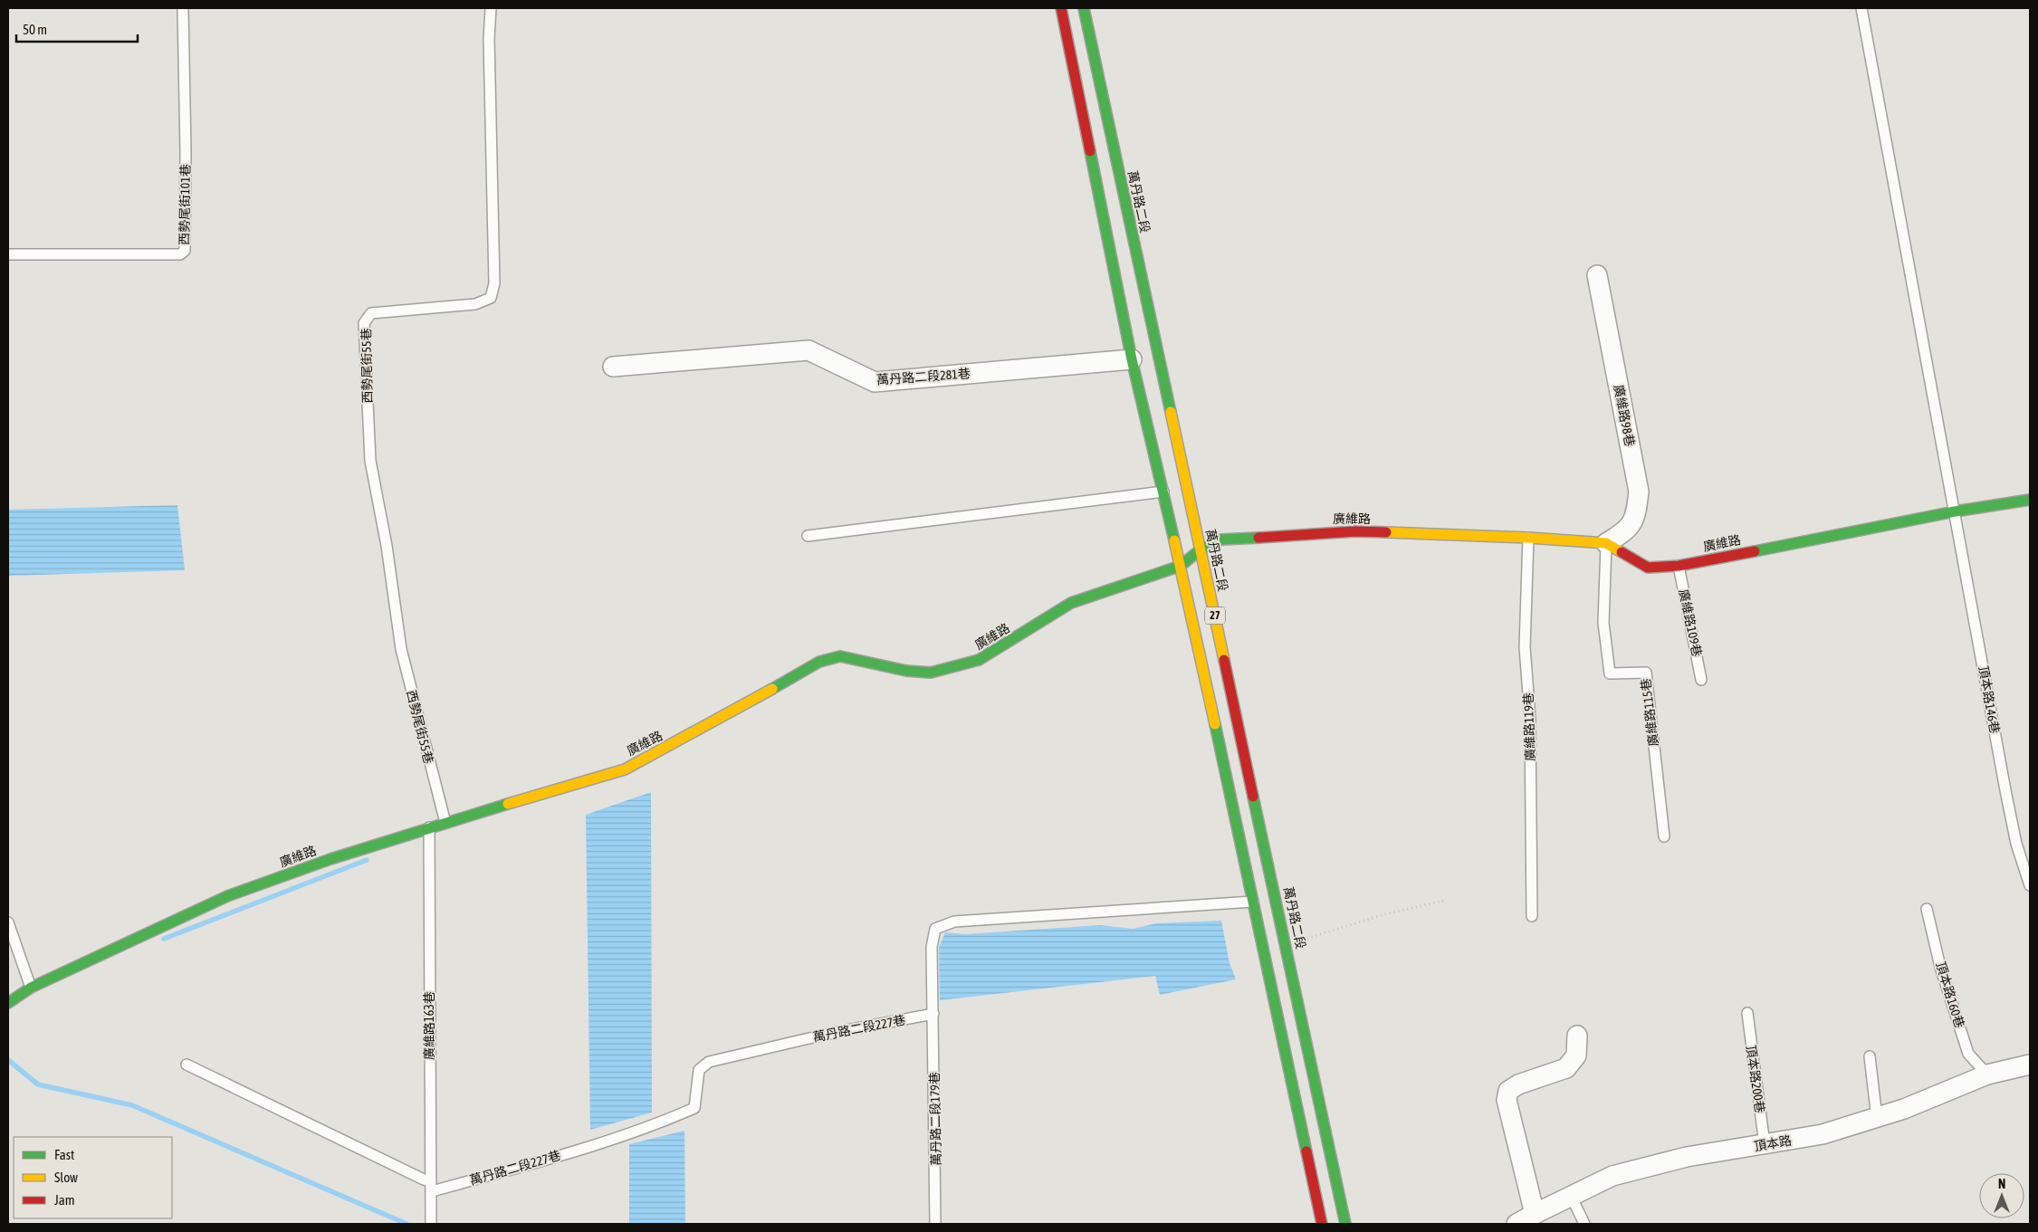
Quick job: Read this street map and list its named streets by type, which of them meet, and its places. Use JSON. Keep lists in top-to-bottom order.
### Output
{
  "streets": {
    "main road": ["萬丹路二段", "廣維路", "27"],
    "street": ["萬丹路二段281巷", "廣維路98巷", "頂本路"],
    "lane": [
      "西勢尾街101巷",
      "西勢尾街55巷",
      "廣維路109巷",
      "頂本路146巷",
      "廣維路115巷",
      "廣維路119巷",
      "頂本路160巷",
      "廣維路163巷",
      "萬丹路二段227巷",
      "頂本路200巷",
      "萬丹路二段179巷"
    ]
  },
  "crossings": [
    ["萬丹路二段", "萬丹路二段281巷"],
    ["萬丹路二段", "廣維路"],
    ["西勢尾街55巷", "廣維路"],
    ["廣維路98巷", "廣維路"],
    ["廣維路98巷", "廣維路115巷"],
    ["廣維路", "廣維路109巷"],
    ["廣維路", "頂本路146巷"],
    ["廣維路", "廣維路115巷"],
    ["廣維路", "廣維路119巷"],
    ["廣維路", "廣維路163巷"],
    ["頂本路160巷", "頂本路"],
    ["廣維路163巷", "萬丹路二段227巷"],
    ["萬丹路二段227巷", "萬丹路二段179巷"],
    ["頂本路200巷", "頂本路"]
  ],
  "legend": ["Fast", "Slow", "Jam"],
  "scale_bar": "50 m",
  "north": "top"
}
